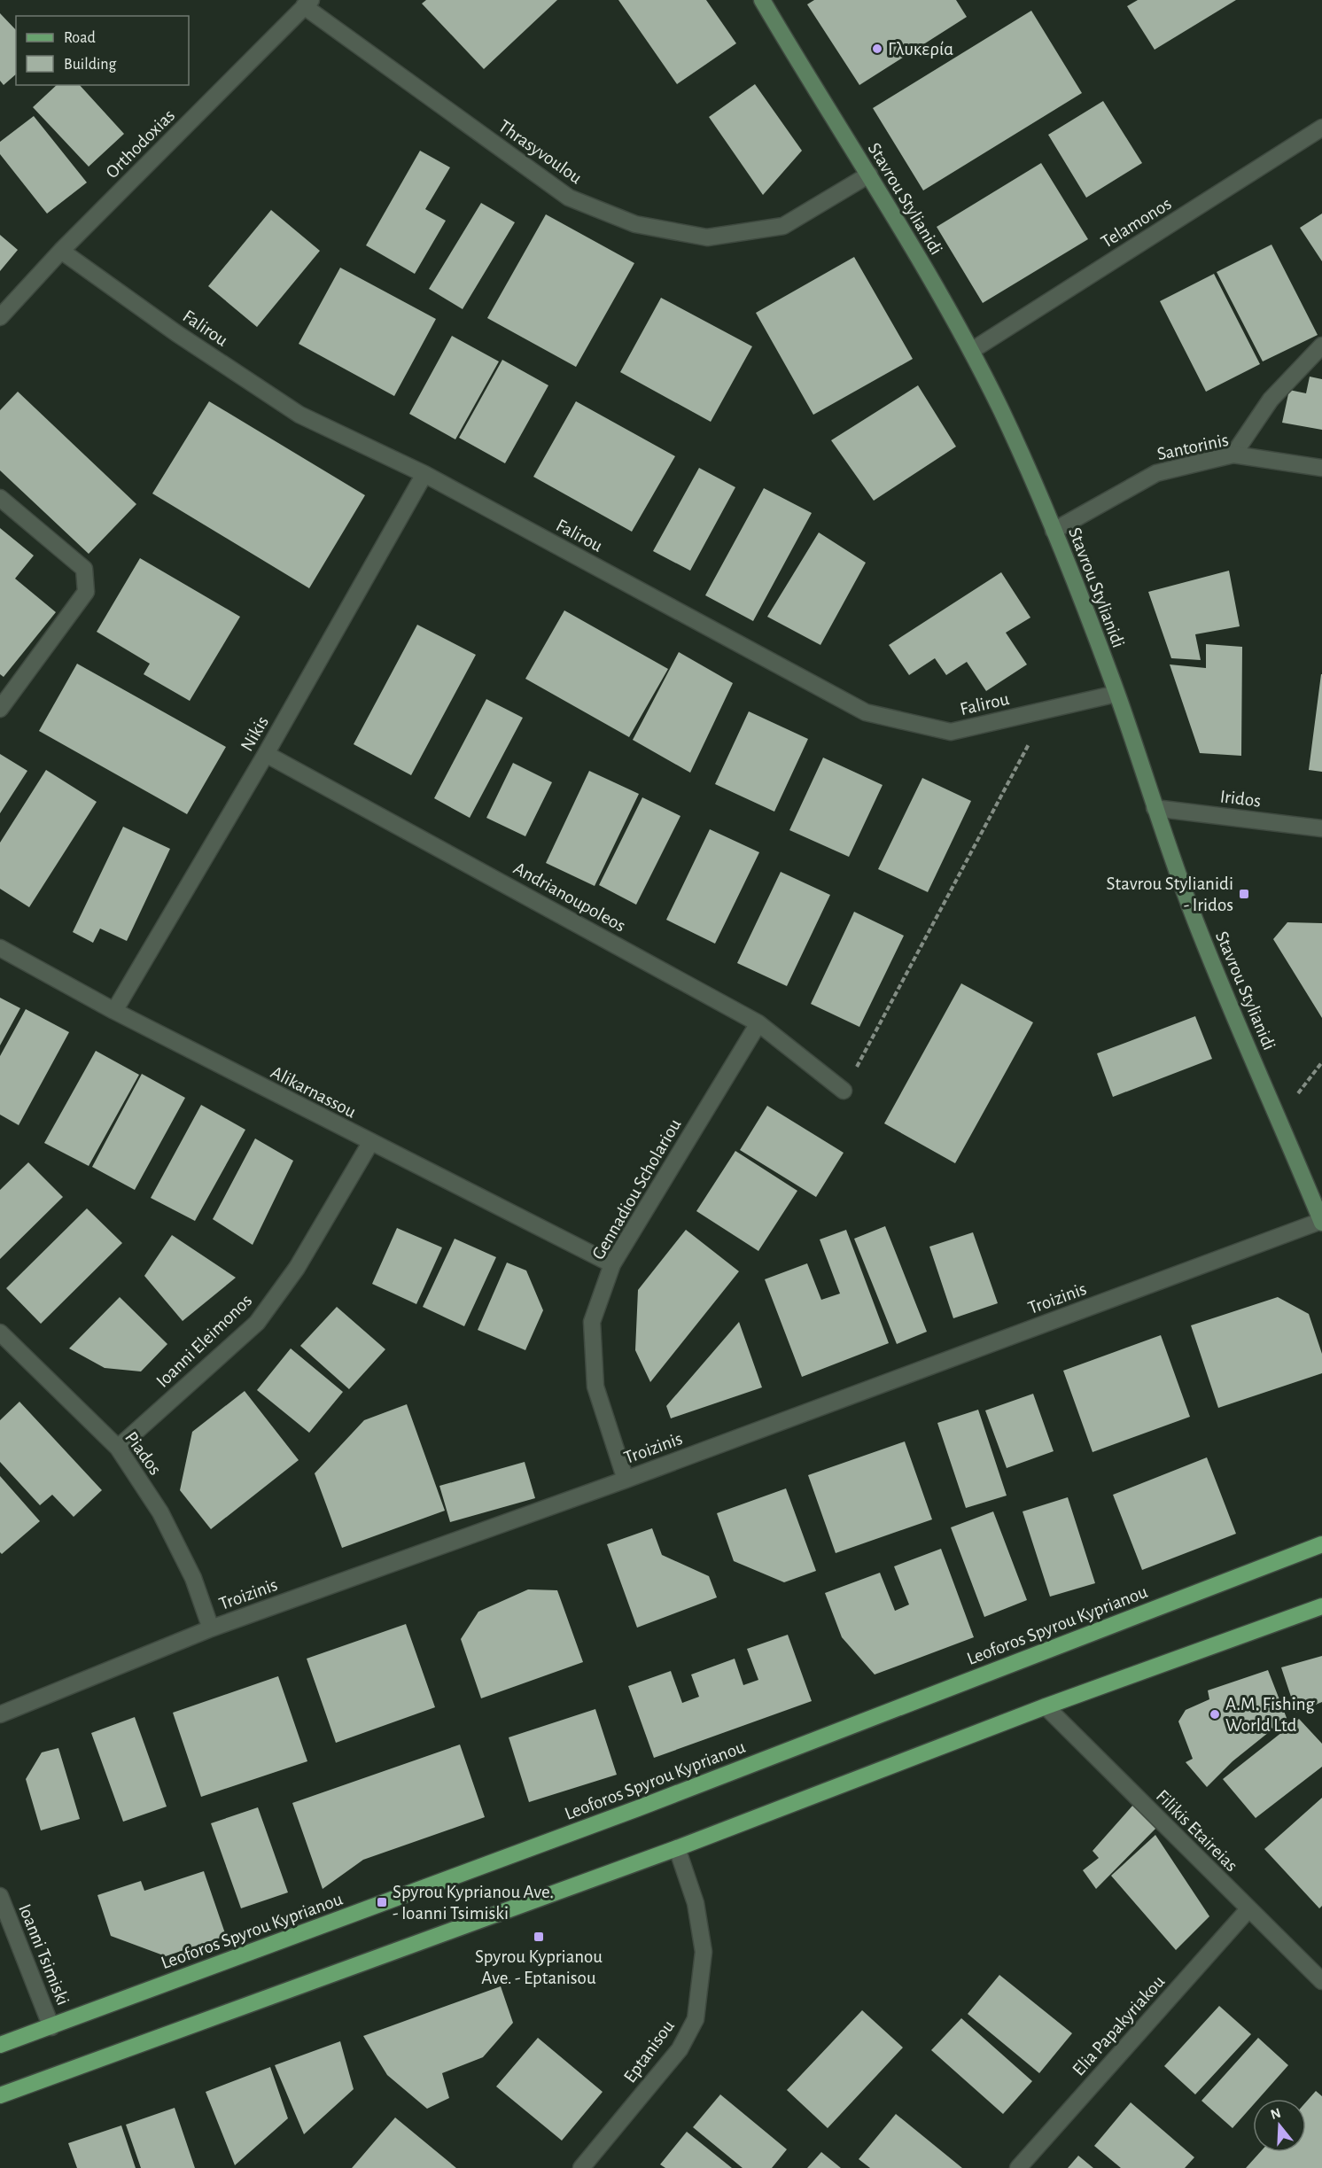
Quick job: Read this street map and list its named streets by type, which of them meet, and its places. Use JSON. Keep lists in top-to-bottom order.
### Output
{
  "streets": {
    "main road": ["Leoforos Spyrou Kyprianou"],
    "street": [
      "Orthodoxias",
      "Thrasyvoulou",
      "Stavrou Stylianidi",
      "Telamonos",
      "Falirou",
      "Santorinis",
      "Nikis",
      "Iridos",
      "Andrianoupoleos",
      "Alikarnassou",
      "Gennadiou Scholariou",
      "Troizinis",
      "Ioanni Eleimonos",
      "Piados",
      "Filikis Etaireias",
      "Ioanni Tsimiski",
      "Elia Papakyriakou",
      "Eptanisou"
    ]
  },
  "crossings": [
    ["Orthodoxias", "Thrasyvoulou"],
    ["Orthodoxias", "Falirou"],
    ["Thrasyvoulou", "Stavrou Stylianidi"],
    ["Stavrou Stylianidi", "Telamonos"],
    ["Stavrou Stylianidi", "Falirou"],
    ["Stavrou Stylianidi", "Santorinis"],
    ["Stavrou Stylianidi", "Iridos"],
    ["Stavrou Stylianidi", "Troizinis"],
    ["Falirou", "Nikis"],
    ["Nikis", "Andrianoupoleos"],
    ["Nikis", "Alikarnassou"],
    ["Andrianoupoleos", "Gennadiou Scholariou"],
    ["Alikarnassou", "Gennadiou Scholariou"],
    ["Alikarnassou", "Ioanni Eleimonos"],
    ["Gennadiou Scholariou", "Troizinis"],
    ["Troizinis", "Piados"],
    ["Ioanni Eleimonos", "Piados"],
    ["Leoforos Spyrou Kyprianou", "Ioanni Tsimiski"],
    ["Filikis Etaireias", "Elia Papakyriakou"]
  ],
  "places": {
    "other": ["Γλυκερία", "A.M. Fishing World Ltd"],
    "transit": ["Stavrou Stylianidi - Iridos", "Spyrou Kyprianou Ave. - Ioanni Tsimiski", "Spyrou Kyprianou Ave. - Eptanisou"]
  },
  "legend": ["Road", "Building"],
  "north": "top"
}
